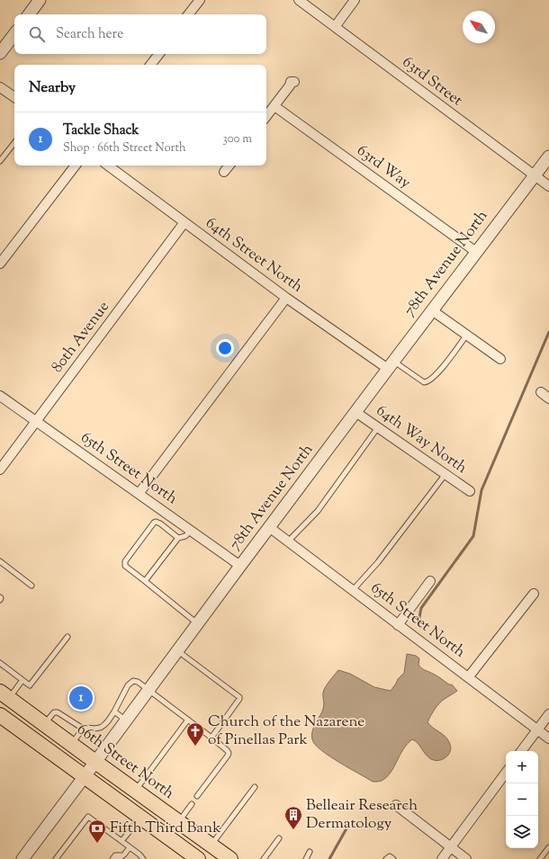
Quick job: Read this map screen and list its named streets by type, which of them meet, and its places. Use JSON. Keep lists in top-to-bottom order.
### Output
{
  "streets": {
    "main road": ["66th Street North"],
    "street": [
      "63rd Street",
      "63rd Way",
      "64th Street North",
      "78th Avenue North",
      "80th Avenue",
      "64th Way North",
      "65th Street North"
    ]
  },
  "crossings": [
    ["63rd Street", "78th Avenue North"],
    ["63rd Way", "78th Avenue North"],
    ["64th Street North", "78th Avenue North"],
    ["64th Street North", "80th Avenue"],
    ["78th Avenue North", "64th Way North"],
    ["78th Avenue North", "65th Street North"],
    ["78th Avenue North", "66th Street North"],
    ["80th Avenue", "65th Street North"]
  ],
  "places": {
    "church": ["Church of the Nazarene of Pinellas Park"],
    "building": ["Belleair Research Dermatology"],
    "bank": ["Fifth Third Bank"]
  },
  "north": "top left",
  "page": {
    "search": "Search here",
    "heading": "Nearby",
    "list": [
      {
        "mark": "1",
        "name": "Tackle Shack",
        "note": "Shop · 66th Street North",
        "value": "300 m"
      }
    ],
    "pins": "1",
    "map_buttons": ["+", "−"]
  }
}
